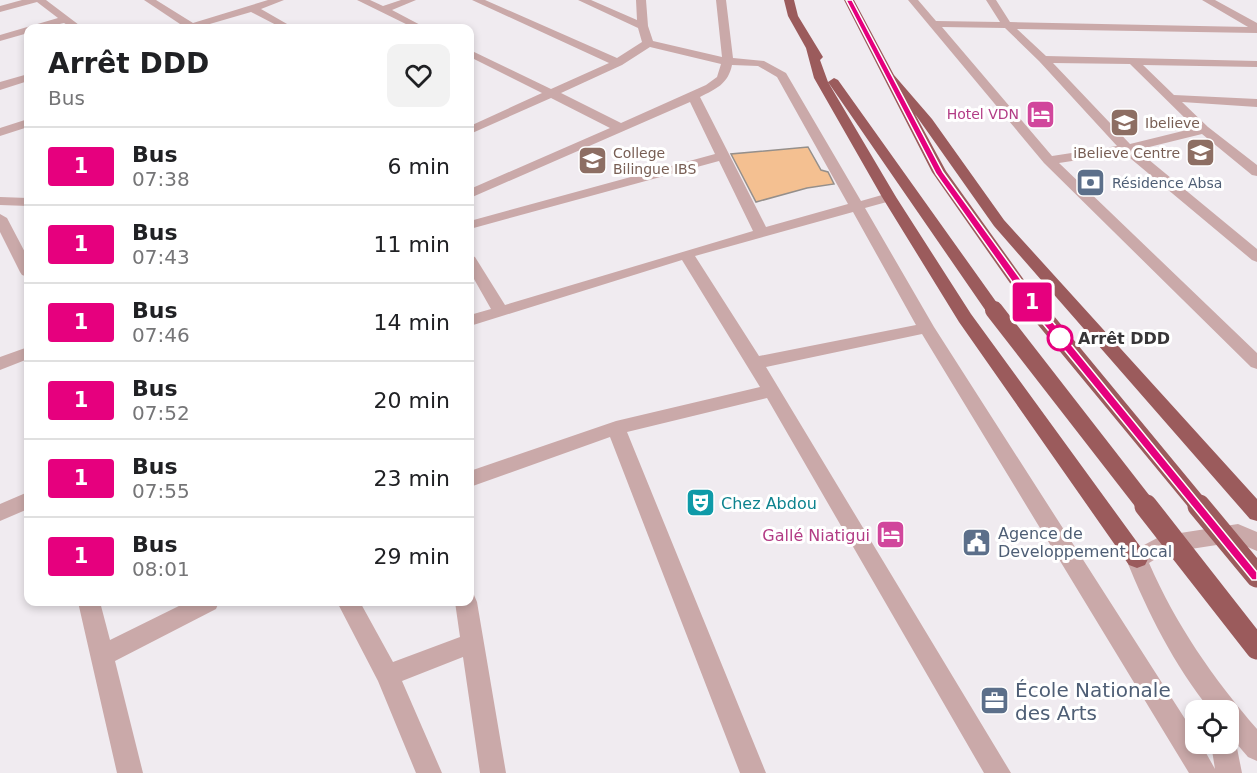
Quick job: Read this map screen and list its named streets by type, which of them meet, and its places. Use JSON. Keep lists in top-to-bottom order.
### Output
{
  "places": {
    "hotel": ["Hotel VDN", "Gallé Niatigui"],
    "school or university": ["Ibelieve", "iBelieve Centre", "College Bilingue IBS"],
    "bank": ["Résidence Absa"],
    "other": ["Arrêt DDD"],
    "theatre": ["Chez Abdou"],
    "public building": ["Agence de Developpement Local"],
    "office": ["École Nationale des Arts"]
  },
  "lines": ["bus line 1"],
  "page": {
    "on_map": "1",
    "heading": ["Arrêt DDD", "Bus"],
    "list": [
      {
        "mark": "1",
        "name": "Bus",
        "note": "07:38",
        "value": "6 min"
      },
      {
        "mark": "1",
        "name": "Bus",
        "note": "07:43",
        "value": "11 min"
      },
      {
        "mark": "1",
        "name": "Bus",
        "note": "07:46",
        "value": "14 min"
      },
      {
        "mark": "1",
        "name": "Bus",
        "note": "07:52",
        "value": "20 min"
      },
      {
        "mark": "1",
        "name": "Bus",
        "note": "07:55",
        "value": "23 min"
      },
      {
        "mark": "1",
        "name": "Bus",
        "note": "08:01",
        "value": "29 min"
      }
    ]
  }
}
